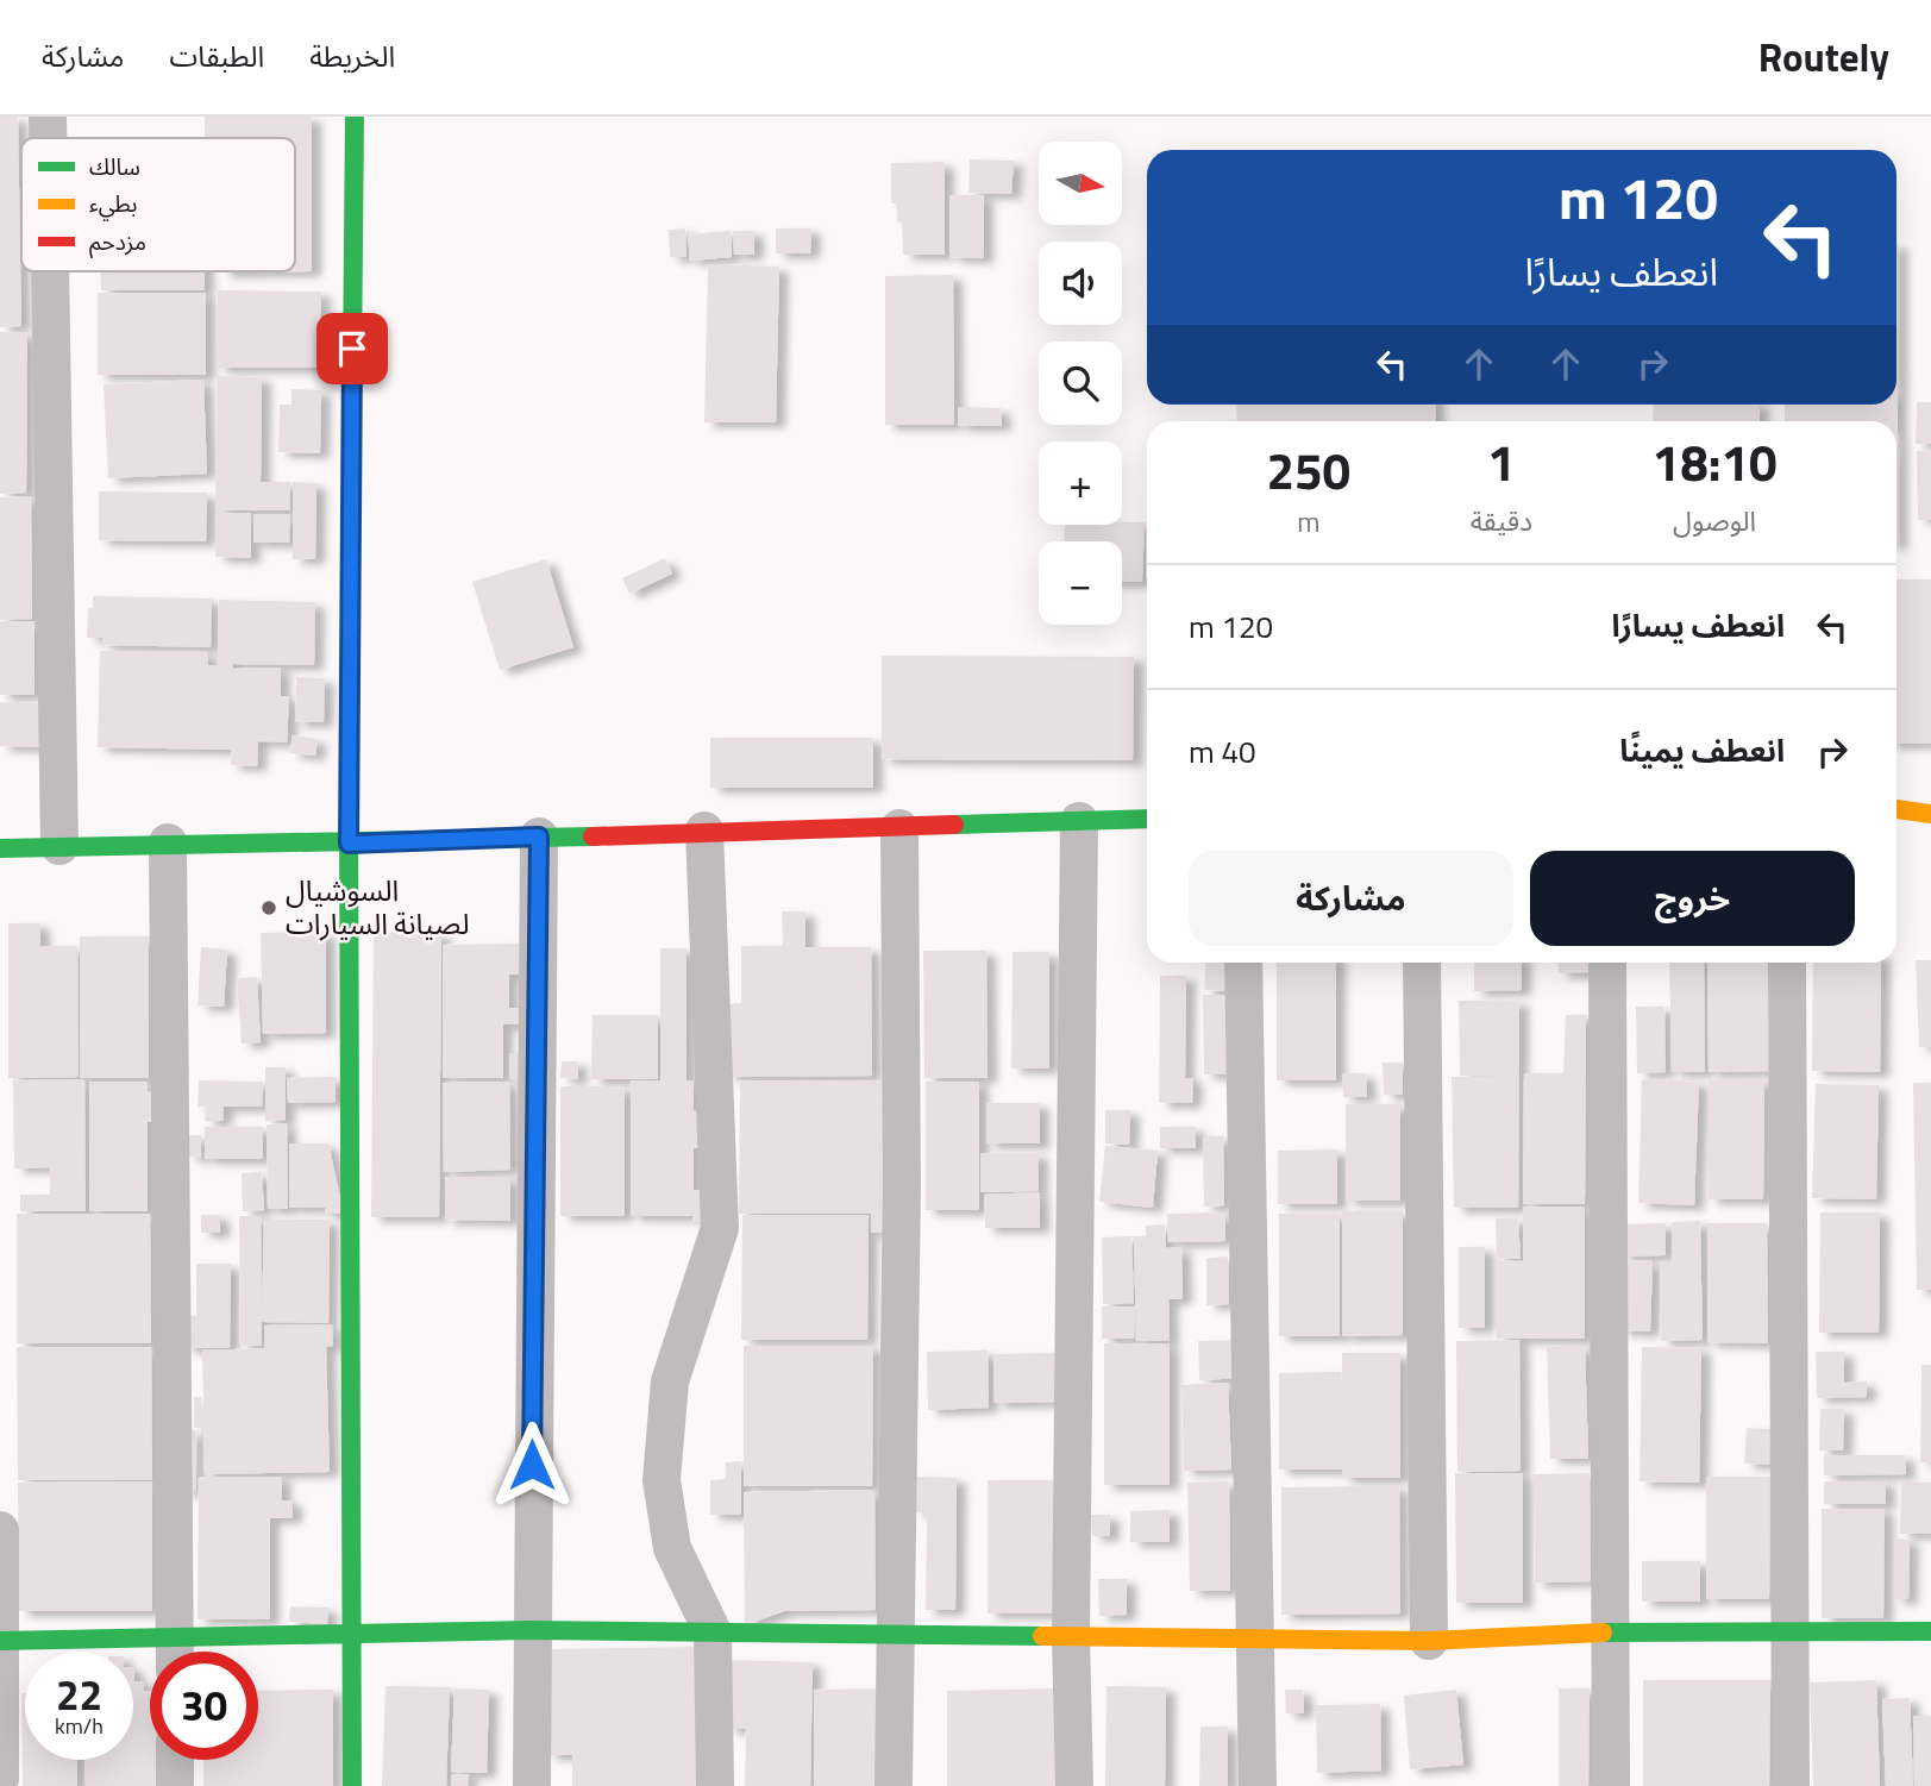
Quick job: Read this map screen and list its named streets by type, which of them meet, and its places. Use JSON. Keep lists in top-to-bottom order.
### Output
{
  "places": ["السوشيال لصيانة السيارات"],
  "legend": ["سالك", "بطيء", "مزدحم"],
  "north": "right",
  "page": {
    "header": "Routely",
    "nav": ["الخريطة", "الطبقات", "مشاركة"],
    "map_buttons": ["+", "−"],
    "turn": ["120 m", "انعطف يسارًا"],
    "eta": [
      "18:10",
      "الوصول",
      "1",
      "دقيقة",
      "250",
      "m"
    ],
    "list": [
      {
        "name": "انعطف يسارًا",
        "value": "120 m"
      },
      {
        "name": "انعطف يمينًا",
        "value": "40 m"
      }
    ],
    "buttons": ["خروج", "مشاركة"],
    "speed": "22 km/h",
    "limit": "30"
  }
}
